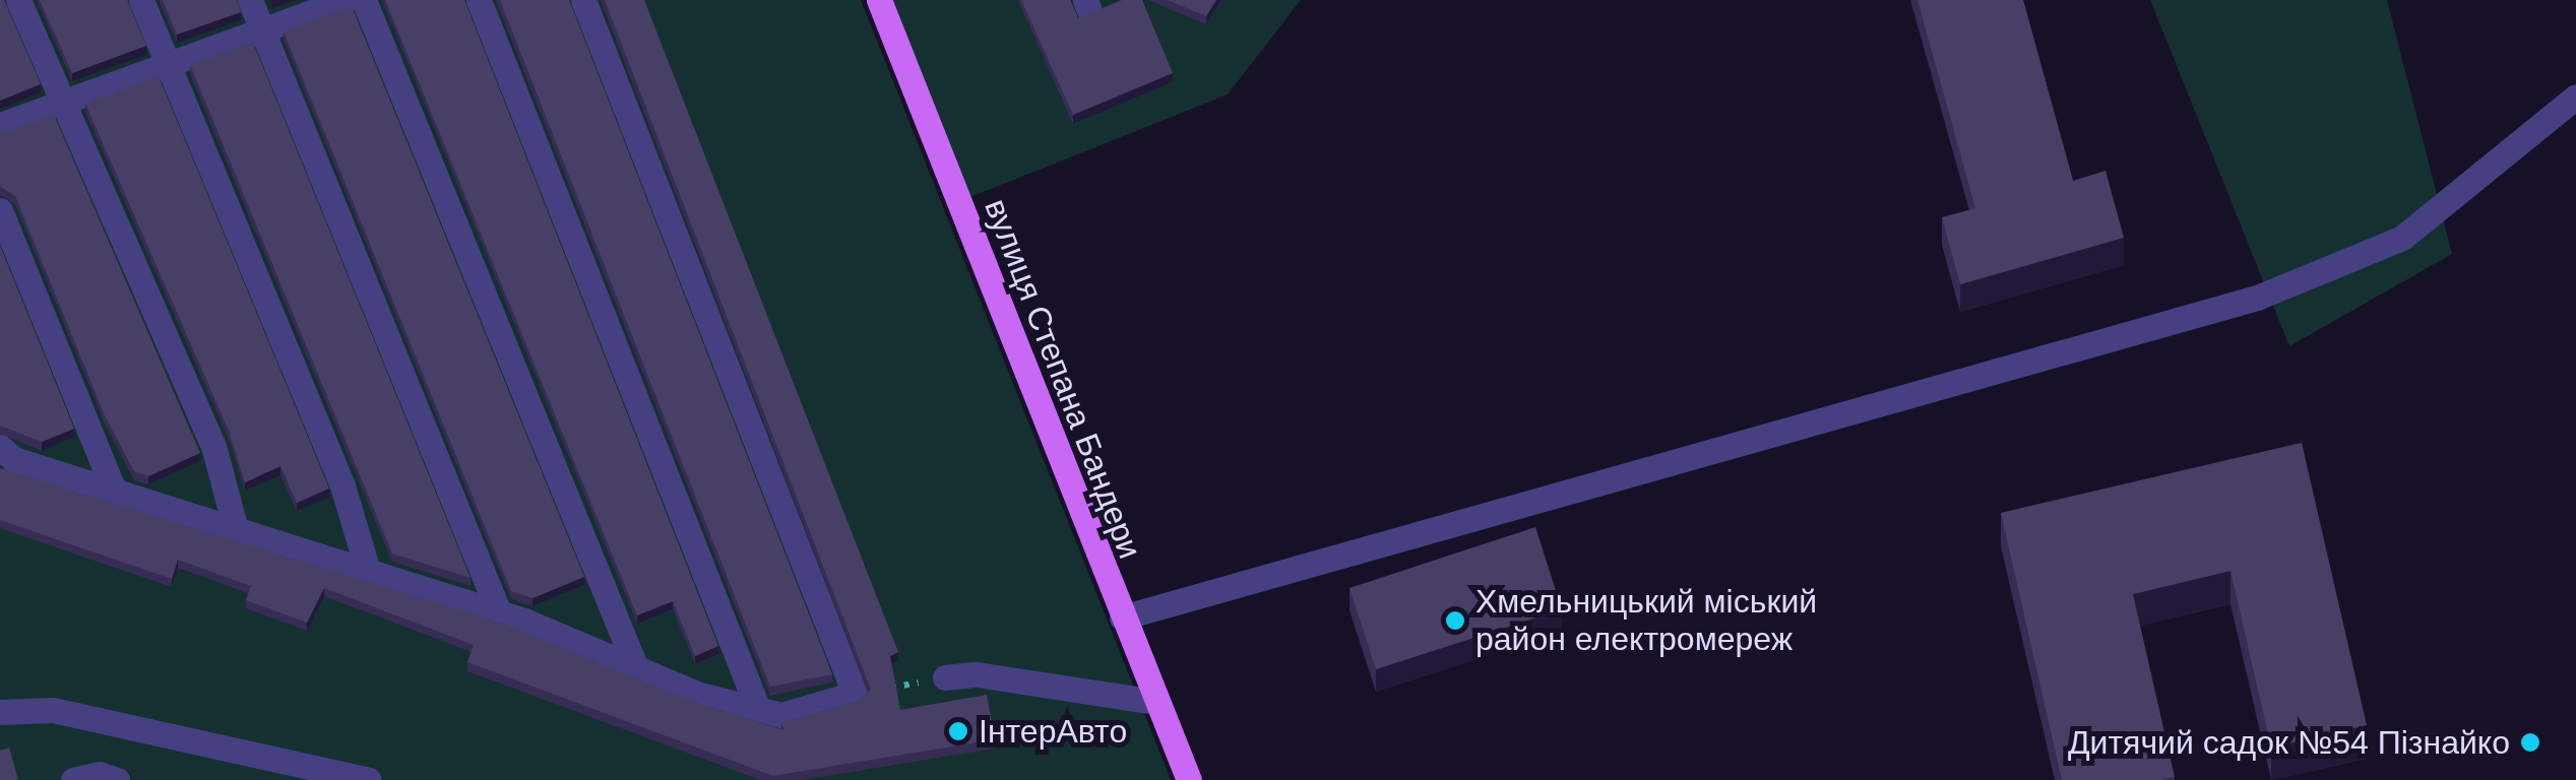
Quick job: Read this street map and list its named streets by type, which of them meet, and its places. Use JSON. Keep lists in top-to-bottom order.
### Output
{
  "streets": {
    "main road": ["вулиця Степана Бандери"]
  },
  "places": ["Хмельницький міський район електромереж", "ІнтерАвто", "Дитячий садок №54 Пізнайко"]
}
